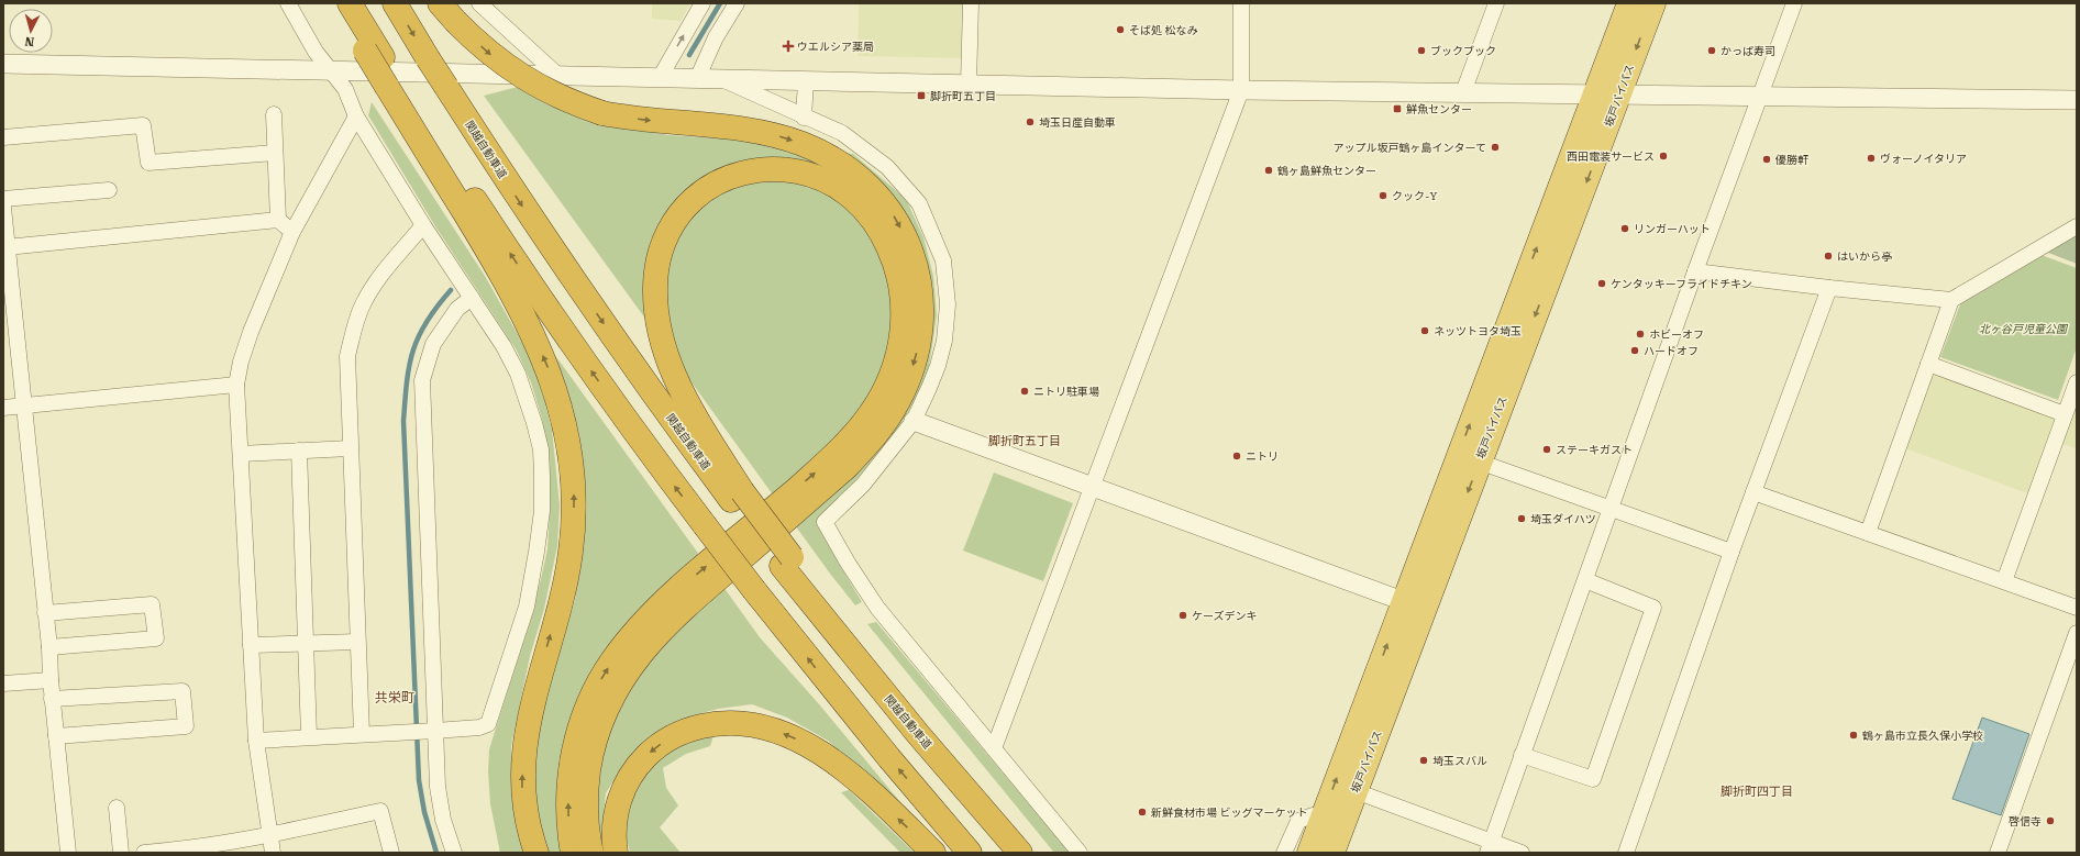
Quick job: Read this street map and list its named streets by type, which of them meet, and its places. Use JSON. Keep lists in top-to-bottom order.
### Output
{
  "streets": {
    "highway": ["坂戸バイパス", "関越自動車道"]
  },
  "districts": ["脚折町五丁目", "共栄町", "脚折町四丁目"],
  "parks": ["北ヶ谷戸児童公園"],
  "places": {
    "other": [
      "そば処 松なみ",
      "ブックブック",
      "かっぱ寿司",
      "埼玉日産自動車",
      "アップル坂戸鶴ヶ島インターて",
      "西田電装サービス",
      "ヴォーノイタリア",
      "優勝軒",
      "鶴ヶ島鮮魚センター",
      "クック-Y",
      "リンガーハット",
      "はいから亭",
      "ケンタッキーフライドチキン",
      "ネッツトヨタ埼玉",
      "ホビーオフ",
      "ハードオフ",
      "ニトリ駐車場",
      "ステーキガスト",
      "ニトリ",
      "埼玉ダイハツ",
      "ケーズデンキ",
      "鶴ヶ島市立長久保小学校",
      "埼玉スバル",
      "新鮮食材市場 ビッグマーケット",
      "啓信寺"
    ],
    "health": ["ウエルシア薬局"],
    "transit": ["脚折町五丁目", "鮮魚センター"]
  },
  "north": "bottom"
}
